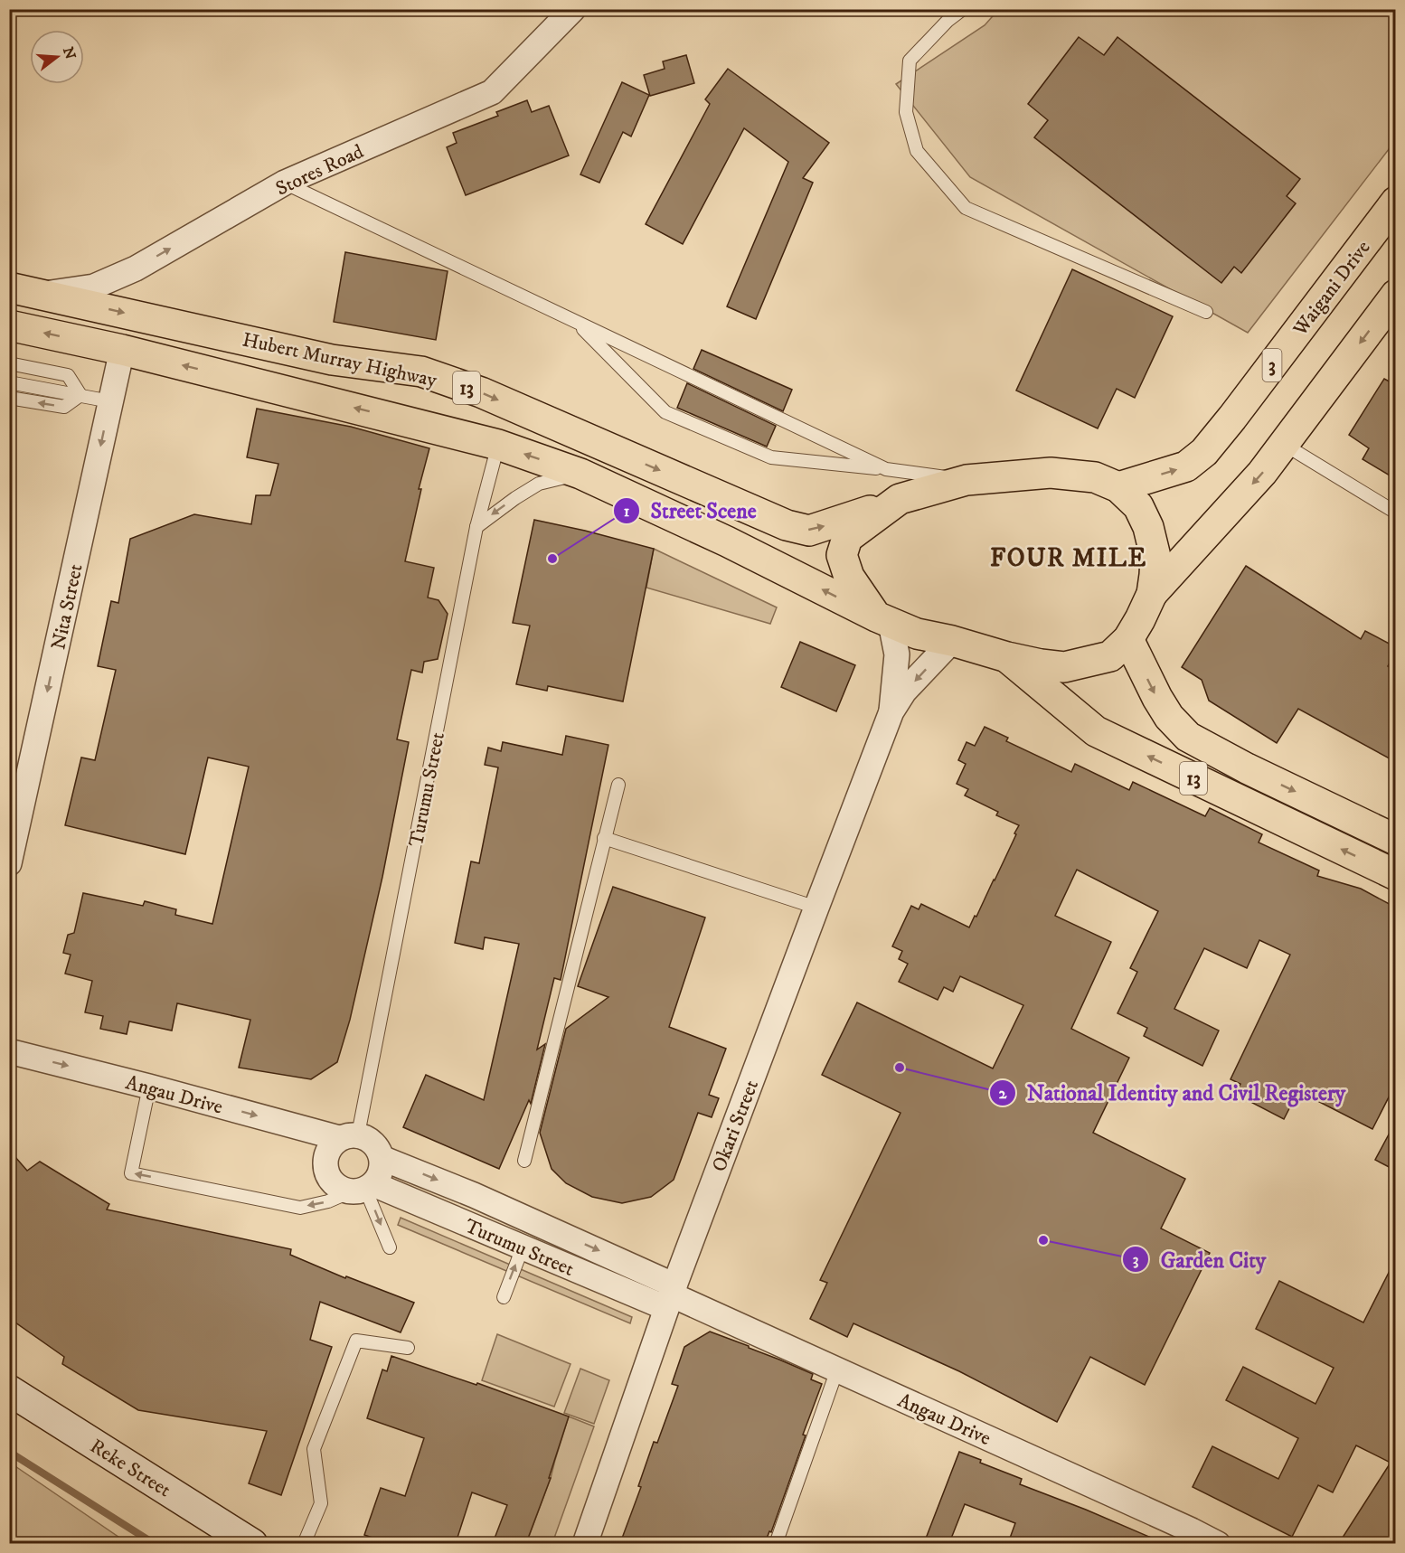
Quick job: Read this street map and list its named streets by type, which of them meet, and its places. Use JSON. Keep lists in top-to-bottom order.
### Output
{
  "streets": {
    "highway": [
      "Waigani Drive",
      "Hubert Murray Highway",
      "3",
      "13"
    ],
    "street": [
      "Stores Road",
      "Nita Street",
      "Turumu Street",
      "Angau Drive",
      "Okari Street",
      "Reke Street"
    ]
  },
  "crossings": [
    ["Stores Road", "Hubert Murray Highway"],
    ["Waigani Drive", "13"],
    ["Hubert Murray Highway", "13"],
    ["Hubert Murray Highway", "Nita Street"],
    ["Hubert Murray Highway", "Turumu Street"],
    ["Hubert Murray Highway", "Okari Street"],
    ["13", "Okari Street"],
    ["Turumu Street", "Angau Drive"],
    ["Turumu Street", "Okari Street"],
    ["Angau Drive", "Okari Street"]
  ],
  "one_way": ["Stores Road", "Nita Street", "Angau Drive"],
  "districts": ["FOUR MILE"],
  "places": ["Street Scene", "National Identity and Civil Registery", "Garden City"],
  "north": "right"
}
